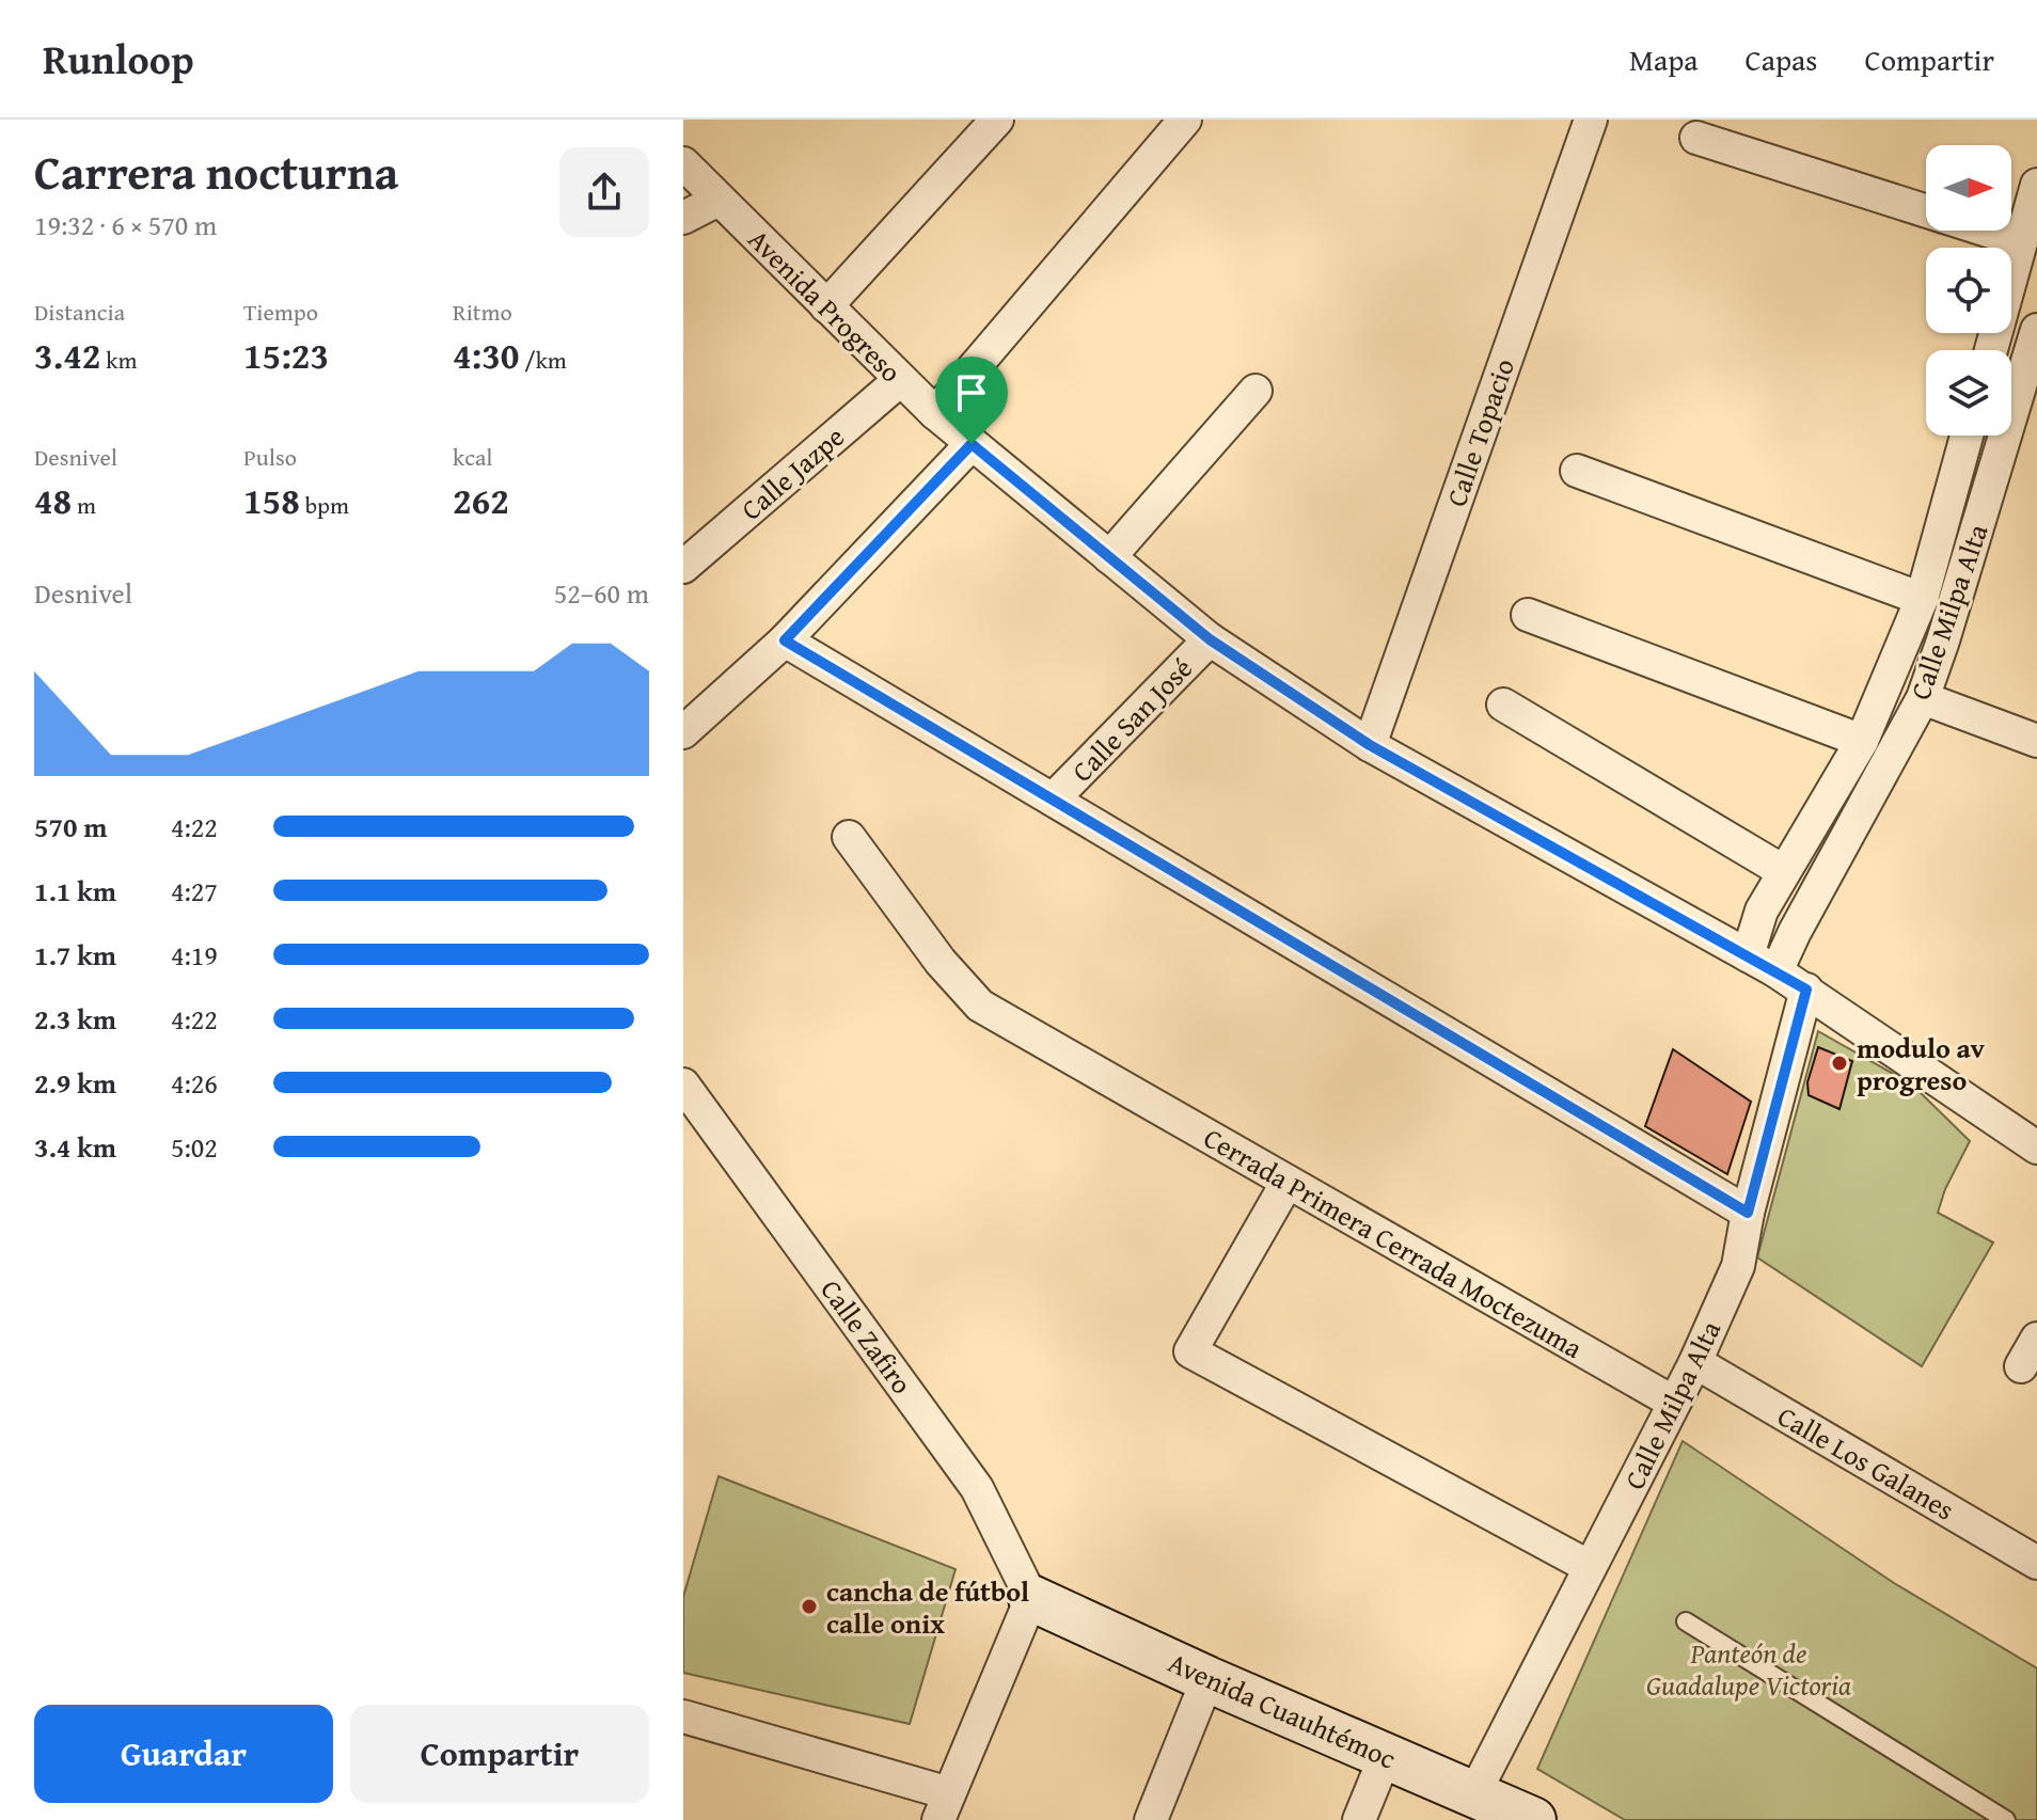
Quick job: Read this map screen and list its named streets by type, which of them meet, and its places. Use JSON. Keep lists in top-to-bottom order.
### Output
{
  "streets": {
    "main road": ["Avenida Cuauhtémoc"],
    "street": [
      "Avenida Progreso",
      "Calle Topacio",
      "Calle Jazpe",
      "Calle Milpa Alta",
      "Calle San José",
      "Cerrada Primera Cerrada Moctezuma",
      "Calle Zafiro",
      "Calle Los Galanes"
    ]
  },
  "crossings": [
    ["Avenida Progreso", "Calle Topacio"],
    ["Avenida Progreso", "Calle Jazpe"],
    ["Avenida Progreso", "Calle Milpa Alta"],
    ["Avenida Progreso", "Calle San José"],
    ["Calle Milpa Alta", "Calle San José"],
    ["Calle Milpa Alta", "Cerrada Primera Cerrada Moctezuma"],
    ["Calle Milpa Alta", "Calle Los Galanes"],
    ["Calle Milpa Alta", "Avenida Cuauhtémoc"],
    ["Calle Zafiro", "Avenida Cuauhtémoc"]
  ],
  "parks": ["Panteón de Guadalupe Victoria"],
  "places": ["modulo av progreso", "cancha de fútbol calle onix"],
  "north": "right",
  "page": {
    "header": "Runloop",
    "nav": ["Mapa", "Capas", "Compartir"],
    "heading": ["Carrera nocturna", "19:32 · 6 × 570 m"],
    "stats": [
      ["Distancia", "3.42 km"],
      ["Tiempo", "15:23"],
      ["Ritmo", "4:30 /km"],
      ["Desnivel", "48 m"],
      ["Pulso", "158 bpm"],
      ["kcal", "262"]
    ],
    "chart": ["Desnivel", "52–60 m"],
    "list": [
      {
        "name": "570 m",
        "note": "4:22"
      },
      {
        "name": "1.1 km",
        "note": "4:27"
      },
      {
        "name": "1.7 km",
        "note": "4:19"
      },
      {
        "name": "2.3 km",
        "note": "4:22"
      },
      {
        "name": "2.9 km",
        "note": "4:26"
      },
      {
        "name": "3.4 km",
        "note": "5:02"
      }
    ],
    "buttons": ["Guardar", "Compartir"]
  }
}
